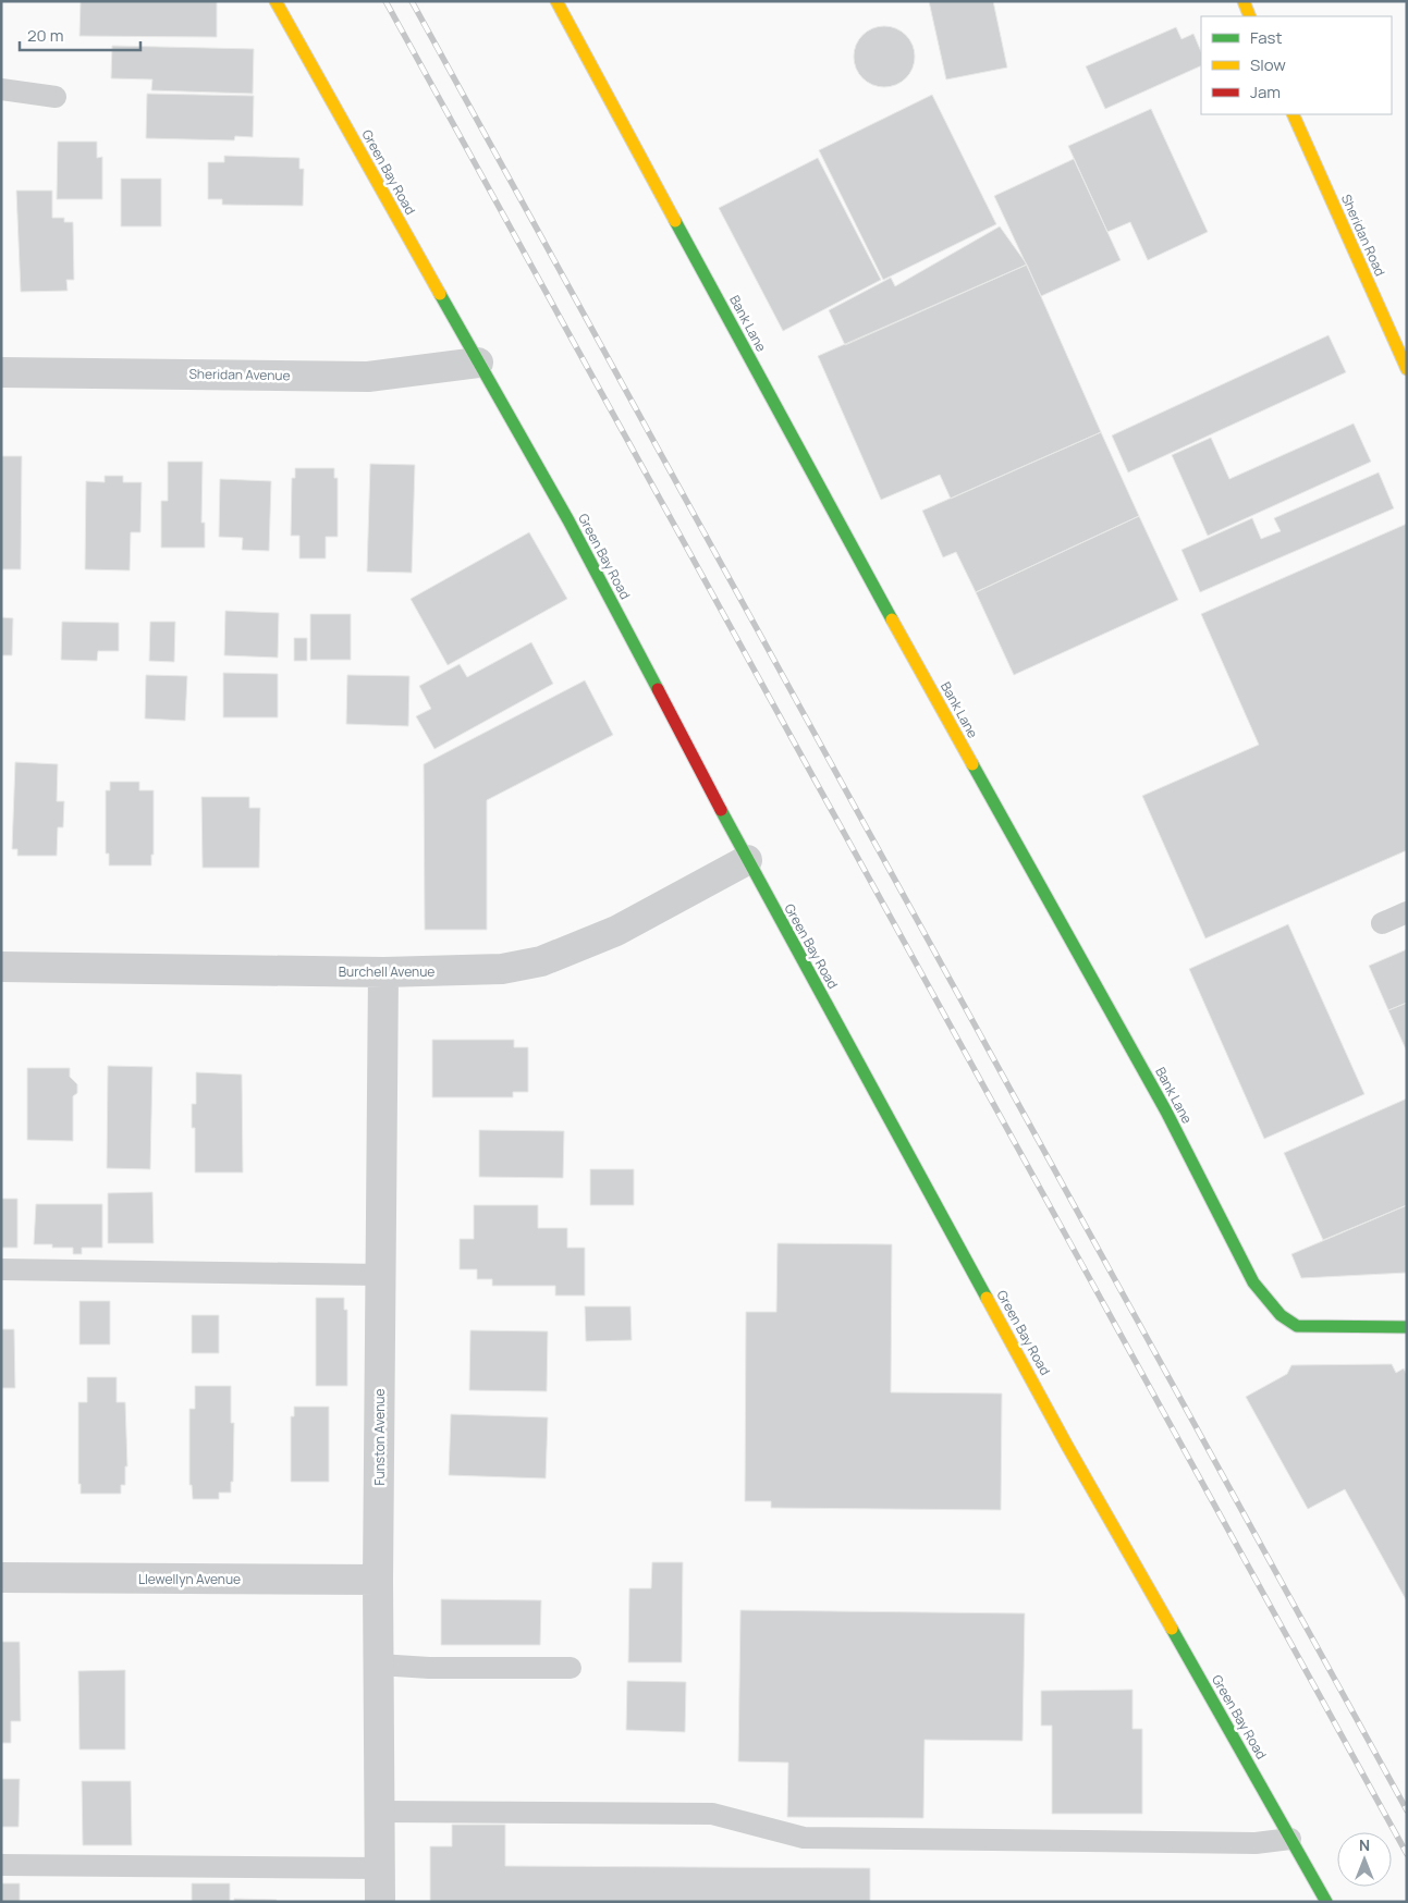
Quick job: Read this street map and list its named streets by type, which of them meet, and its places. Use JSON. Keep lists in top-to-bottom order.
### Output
{
  "streets": {
    "street": [
      "Green Bay Road",
      "Sheridan Road",
      "Bank Lane",
      "Sheridan Avenue",
      "Burchell Avenue",
      "Funston Avenue",
      "Llewellyn Avenue"
    ]
  },
  "crossings": [
    ["Green Bay Road", "Sheridan Avenue"],
    ["Green Bay Road", "Burchell Avenue"],
    ["Burchell Avenue", "Funston Avenue"],
    ["Funston Avenue", "Llewellyn Avenue"]
  ],
  "legend": ["Fast", "Slow", "Jam"],
  "scale_bar": "20 m",
  "north": "top"
}
